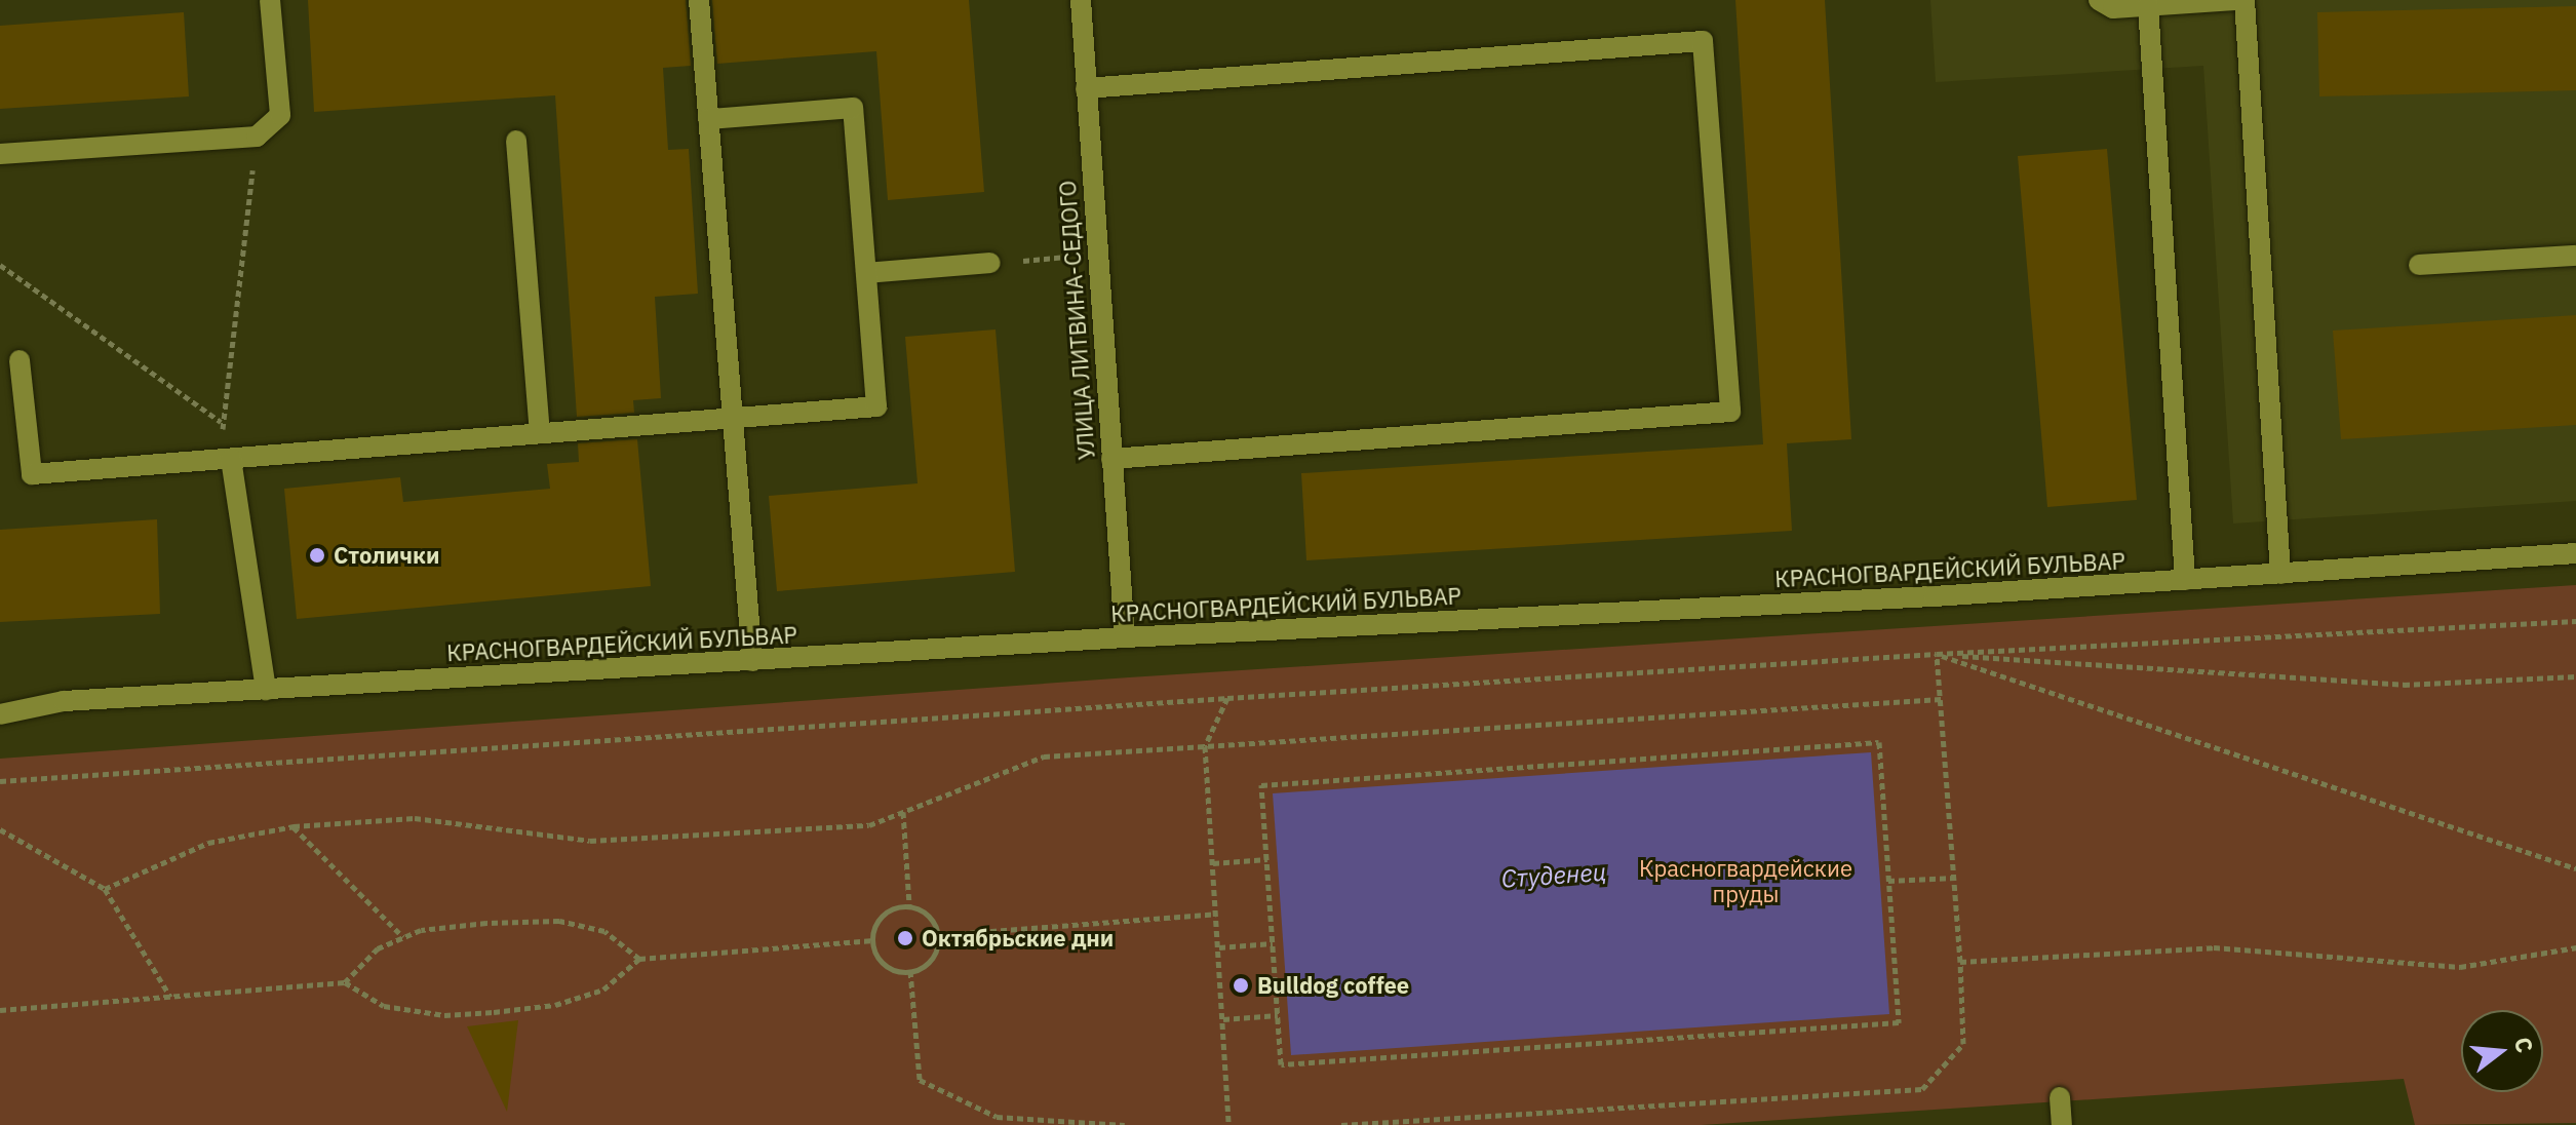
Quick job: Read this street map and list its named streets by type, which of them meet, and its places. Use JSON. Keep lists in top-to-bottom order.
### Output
{
  "streets": {
    "street": ["УЛИЦА ЛИТВИНА-СЕДОГО", "КРАСНОГВАРДЕЙСКИЙ БУЛЬВАР"]
  },
  "crossings": [
    ["УЛИЦА ЛИТВИНА-СЕДОГО", "КРАСНОГВАРДЕЙСКИЙ БУЛЬВАР"]
  ],
  "water": ["Студенец"],
  "parks": ["Красногвардейские пруды"],
  "places": ["Столички", "Октябрьские дни", "Bulldog coffee"],
  "north": "right"
}
